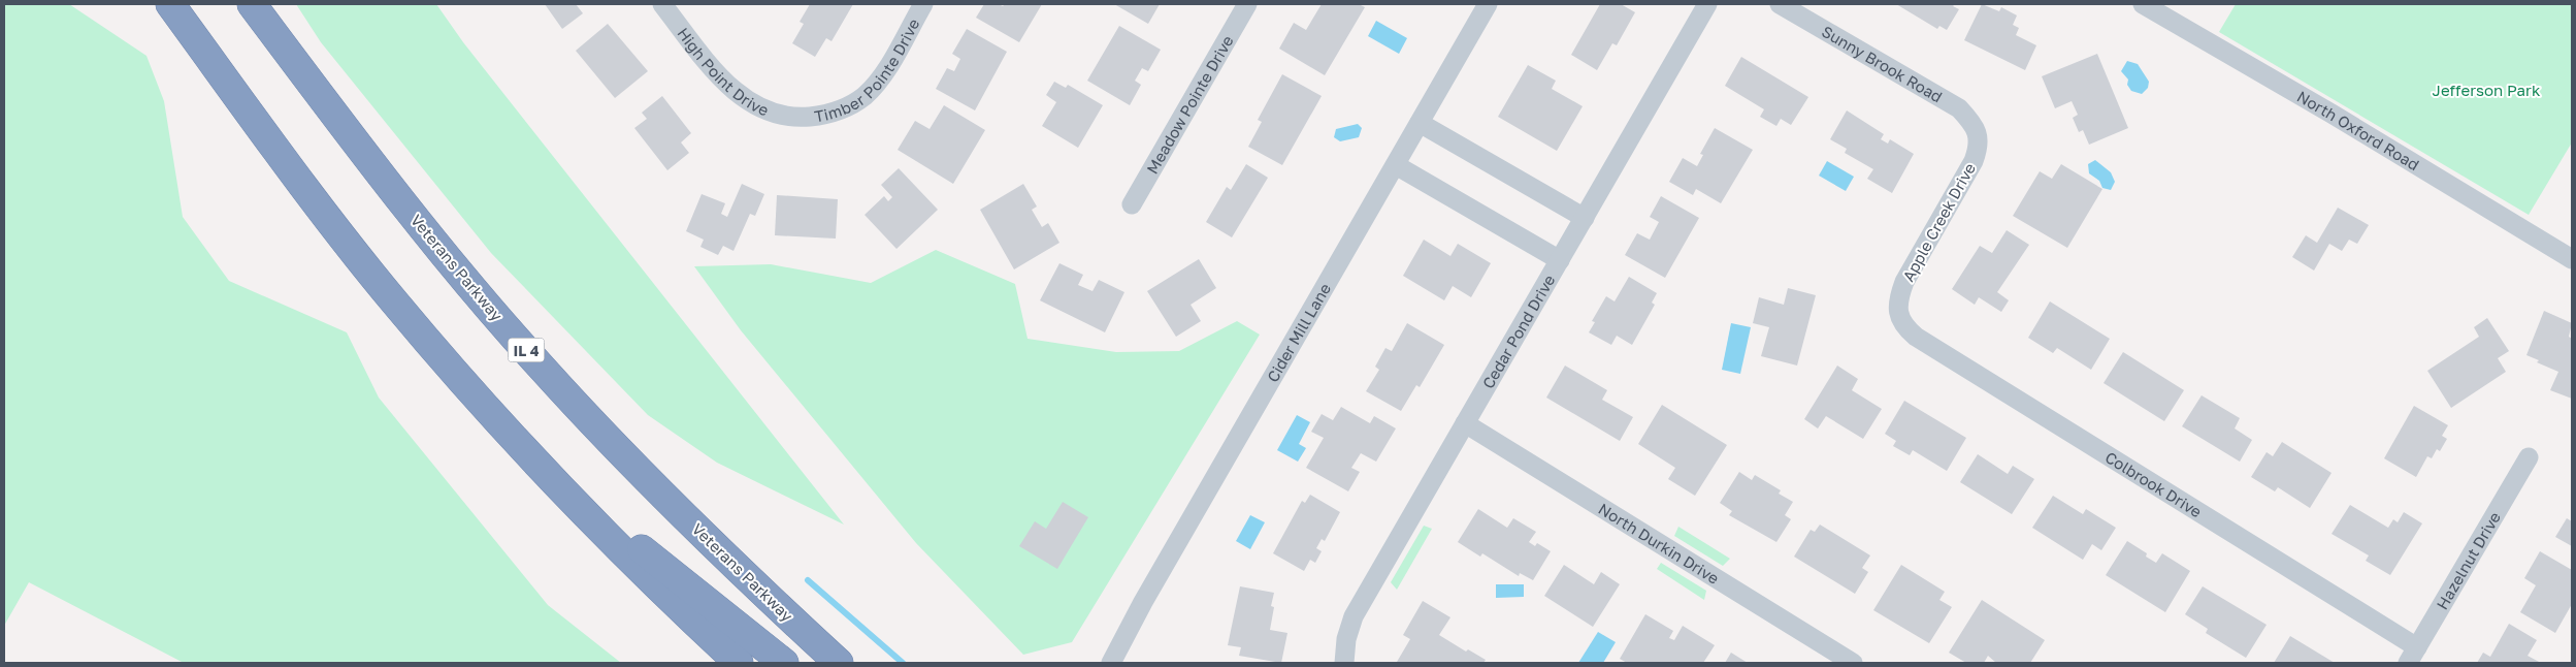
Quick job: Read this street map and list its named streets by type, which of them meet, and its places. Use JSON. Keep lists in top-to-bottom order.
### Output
{
  "streets": {
    "highway": ["Veterans Parkway", "IL 4"],
    "street": [
      "Sunny Brook Road",
      "Timber Pointe Drive",
      "High Point Drive",
      "Meadow Pointe Drive",
      "North Oxford Road",
      "Apple Creek Drive",
      "Cedar Pond Drive",
      "Cider Mill Lane",
      "Colbrook Drive",
      "North Durkin Drive",
      "Hazelnut Drive"
    ]
  },
  "crossings": [
    ["Sunny Brook Road", "Apple Creek Drive"],
    ["Timber Pointe Drive", "High Point Drive"],
    ["Apple Creek Drive", "Colbrook Drive"],
    ["Cedar Pond Drive", "North Durkin Drive"],
    ["Colbrook Drive", "Hazelnut Drive"]
  ],
  "parks": ["Jefferson Park"]
}
